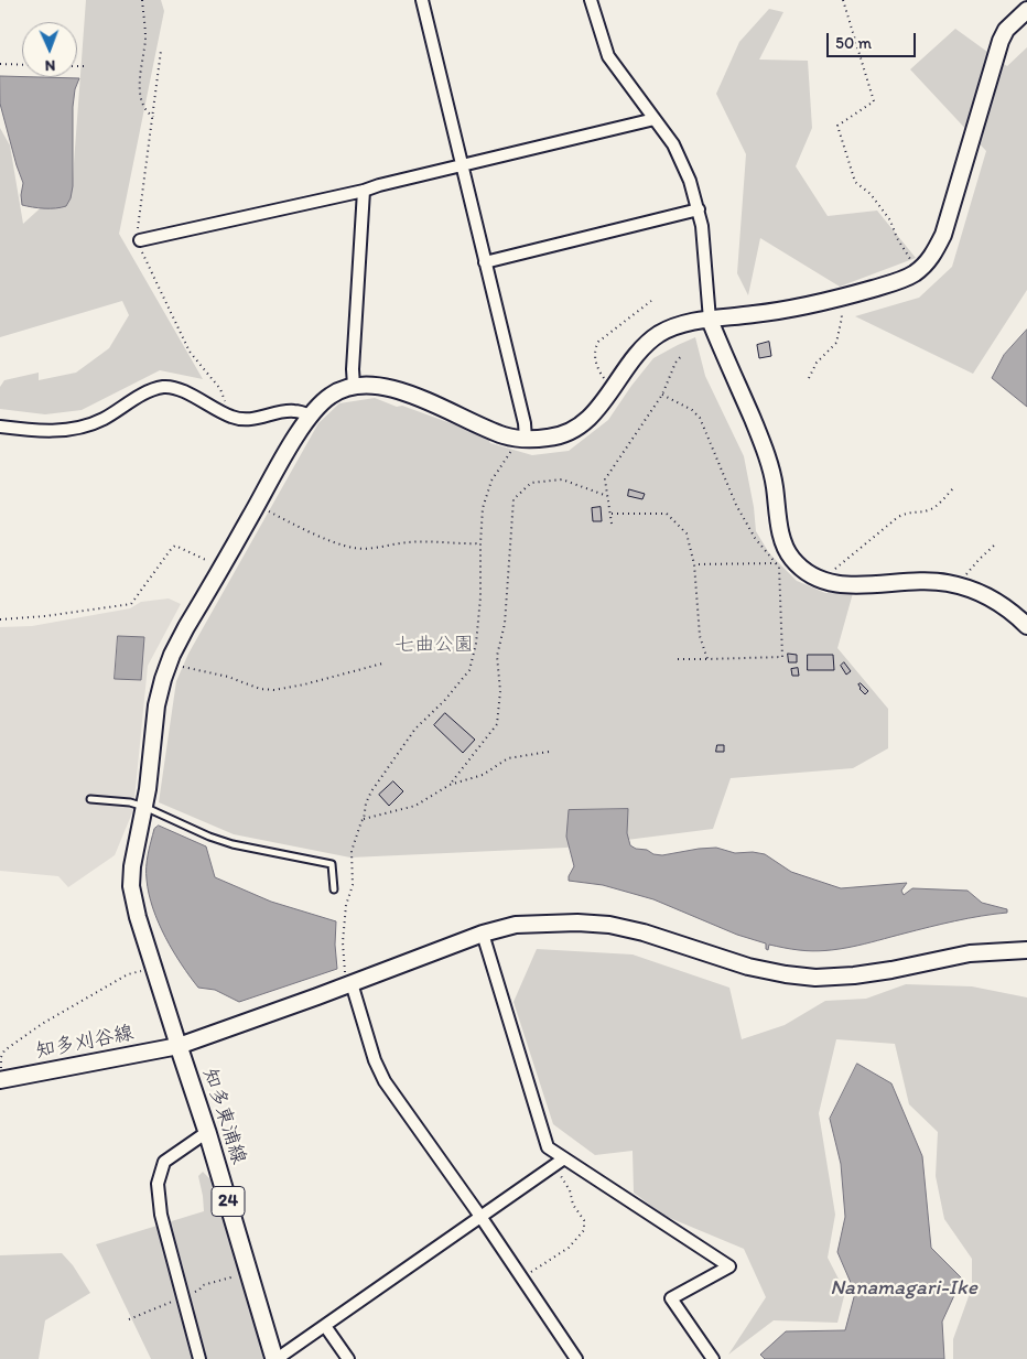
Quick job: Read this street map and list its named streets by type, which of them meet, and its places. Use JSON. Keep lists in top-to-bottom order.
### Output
{
  "streets": {
    "main road": ["知多東浦線", "24"],
    "street": ["知多刈谷線"]
  },
  "crossings": [
    ["知多刈谷線", "知多東浦線"]
  ],
  "water": ["Nanamagari-Ike"],
  "parks": ["七曲公園"],
  "scale_bar": "50 m",
  "north": "bottom"
}
